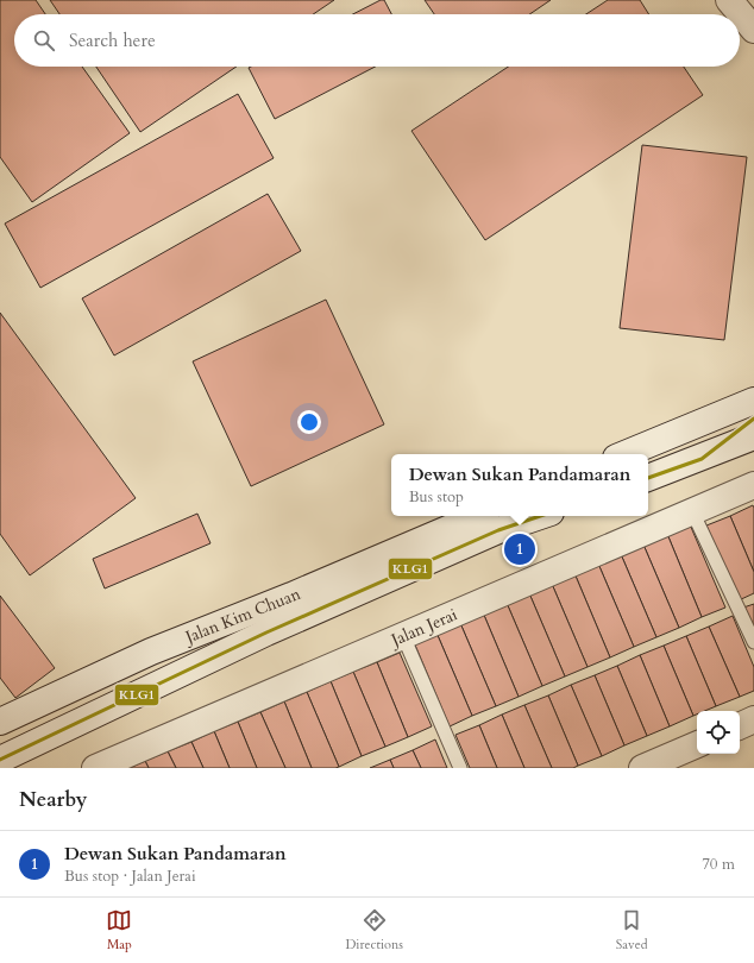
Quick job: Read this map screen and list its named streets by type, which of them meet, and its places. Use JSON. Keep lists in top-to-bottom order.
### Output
{
  "streets": {
    "main road": ["Jalan Kim Chuan", "Jalan Jerai"]
  },
  "lines": ["transit line KLG1"],
  "page": {
    "search": "Search here",
    "popup": ["Dewan Sukan Pandamaran", "Bus stop"],
    "pins": "1",
    "heading": "Nearby",
    "list": [
      {
        "mark": "1",
        "name": "Dewan Sukan Pandamaran",
        "note": "Bus stop · Jalan Jerai",
        "value": "70 m"
      }
    ],
    "nav": ["Map", "Directions", "Saved"]
  }
}
